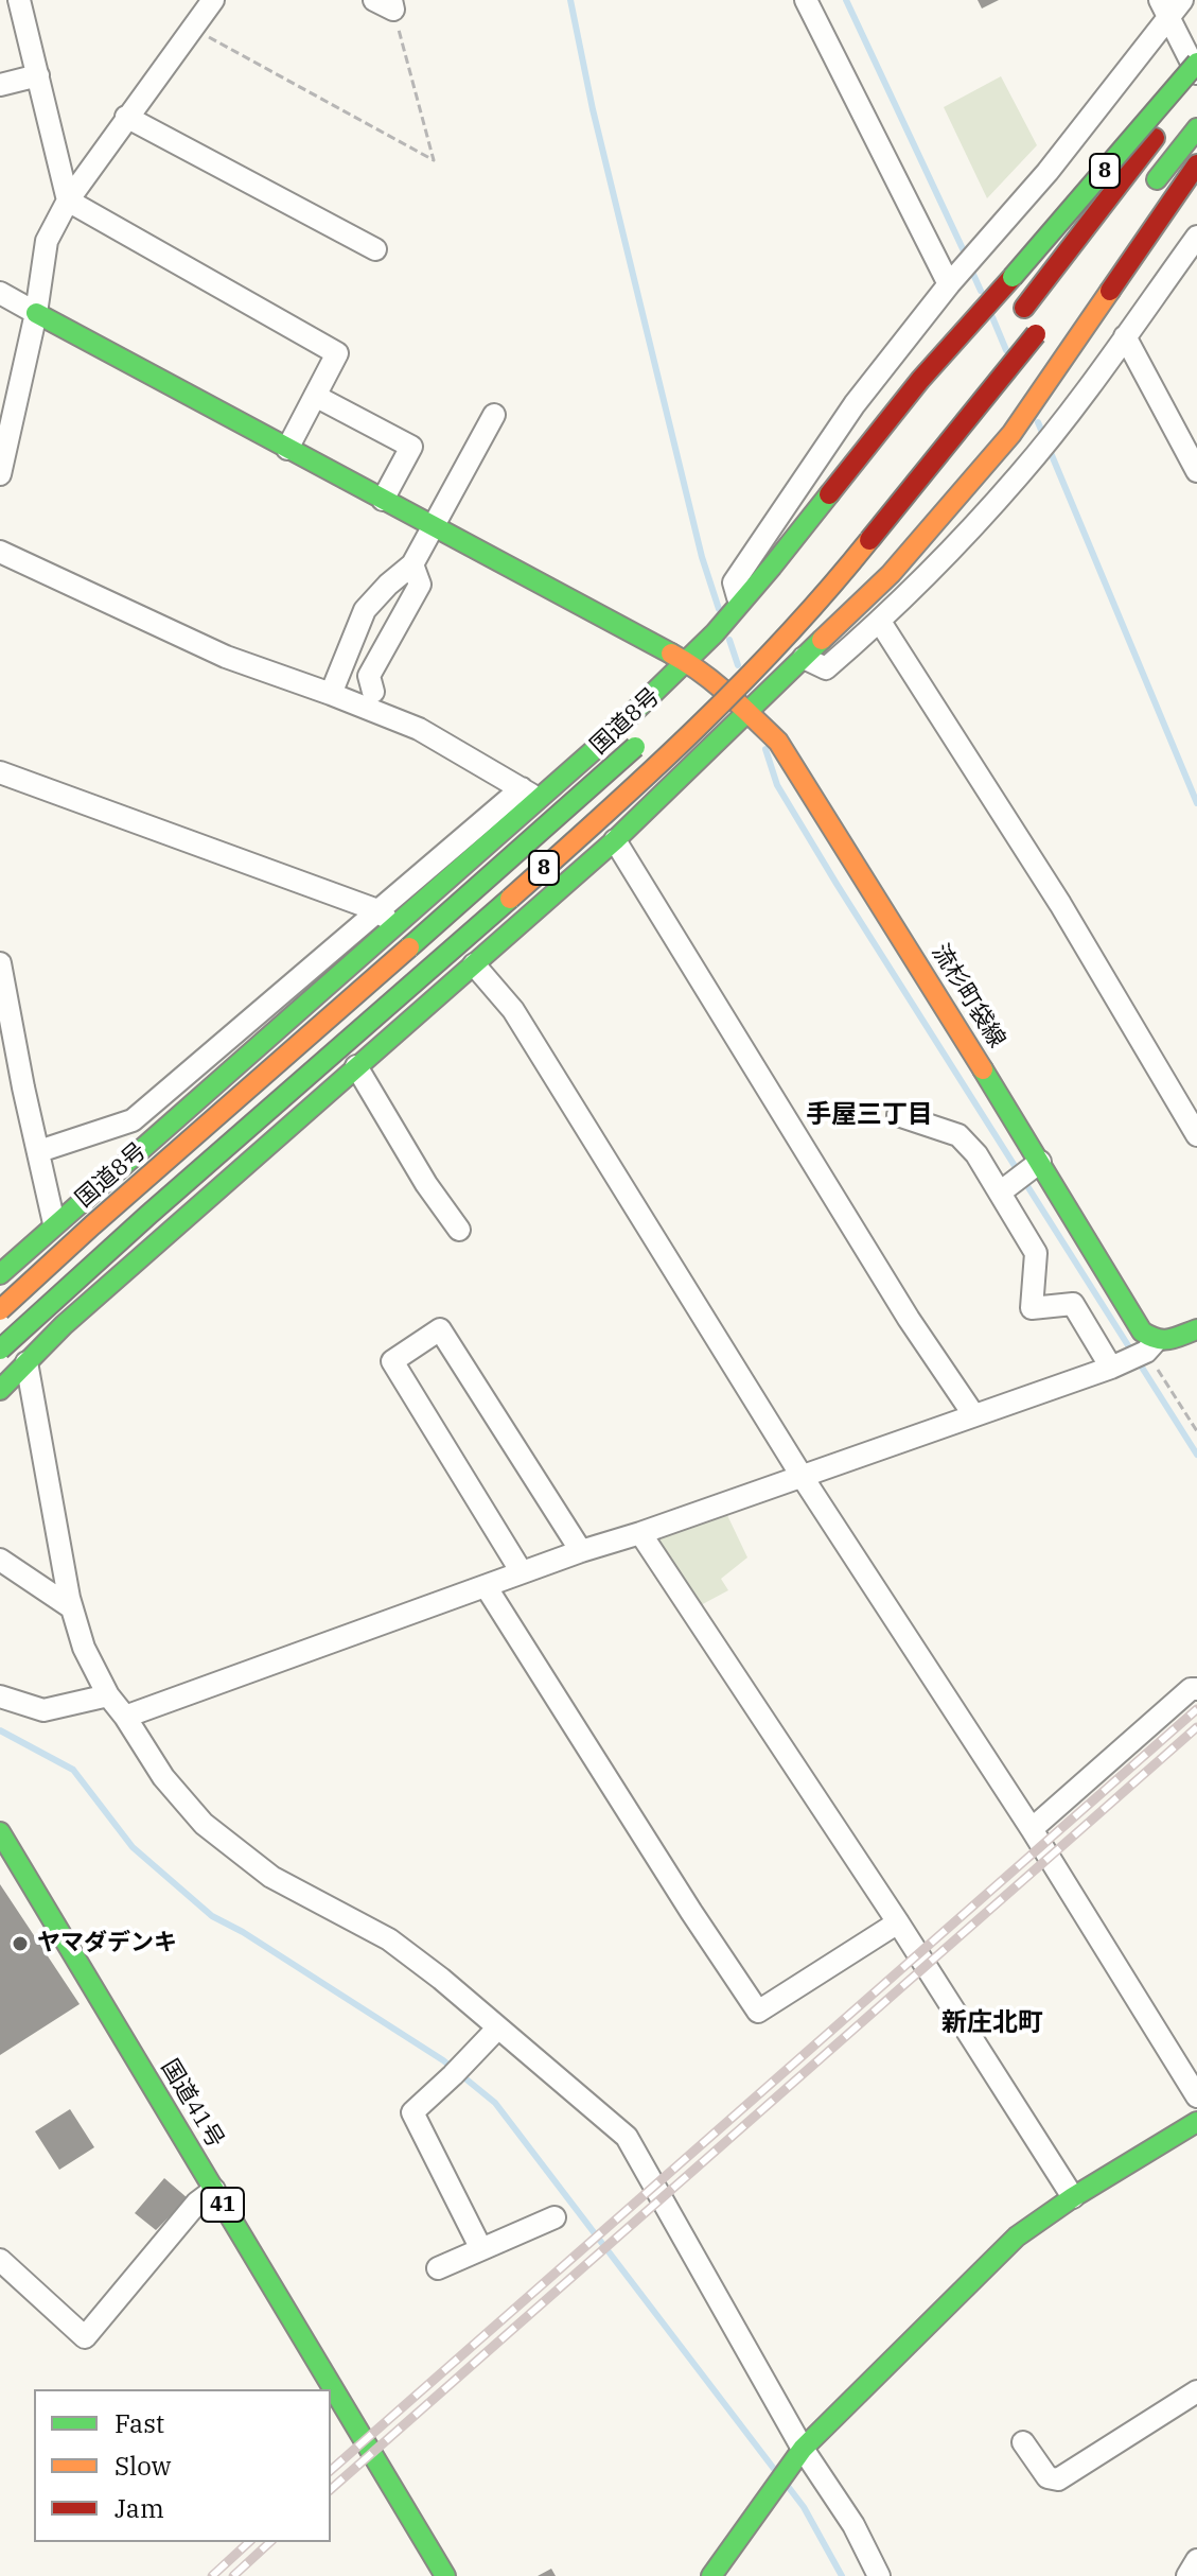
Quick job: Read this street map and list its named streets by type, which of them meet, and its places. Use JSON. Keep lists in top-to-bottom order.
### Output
{
  "streets": {
    "main road": [
      "8",
      "国道8号",
      "流杉町袋線",
      "国道41号",
      "41"
    ]
  },
  "crossings": [
    ["8", "流杉町袋線"]
  ],
  "districts": ["手屋三丁目", "新庄北町"],
  "places": ["ヤマダデンキ"],
  "legend": ["Fast", "Slow", "Jam"]
}
